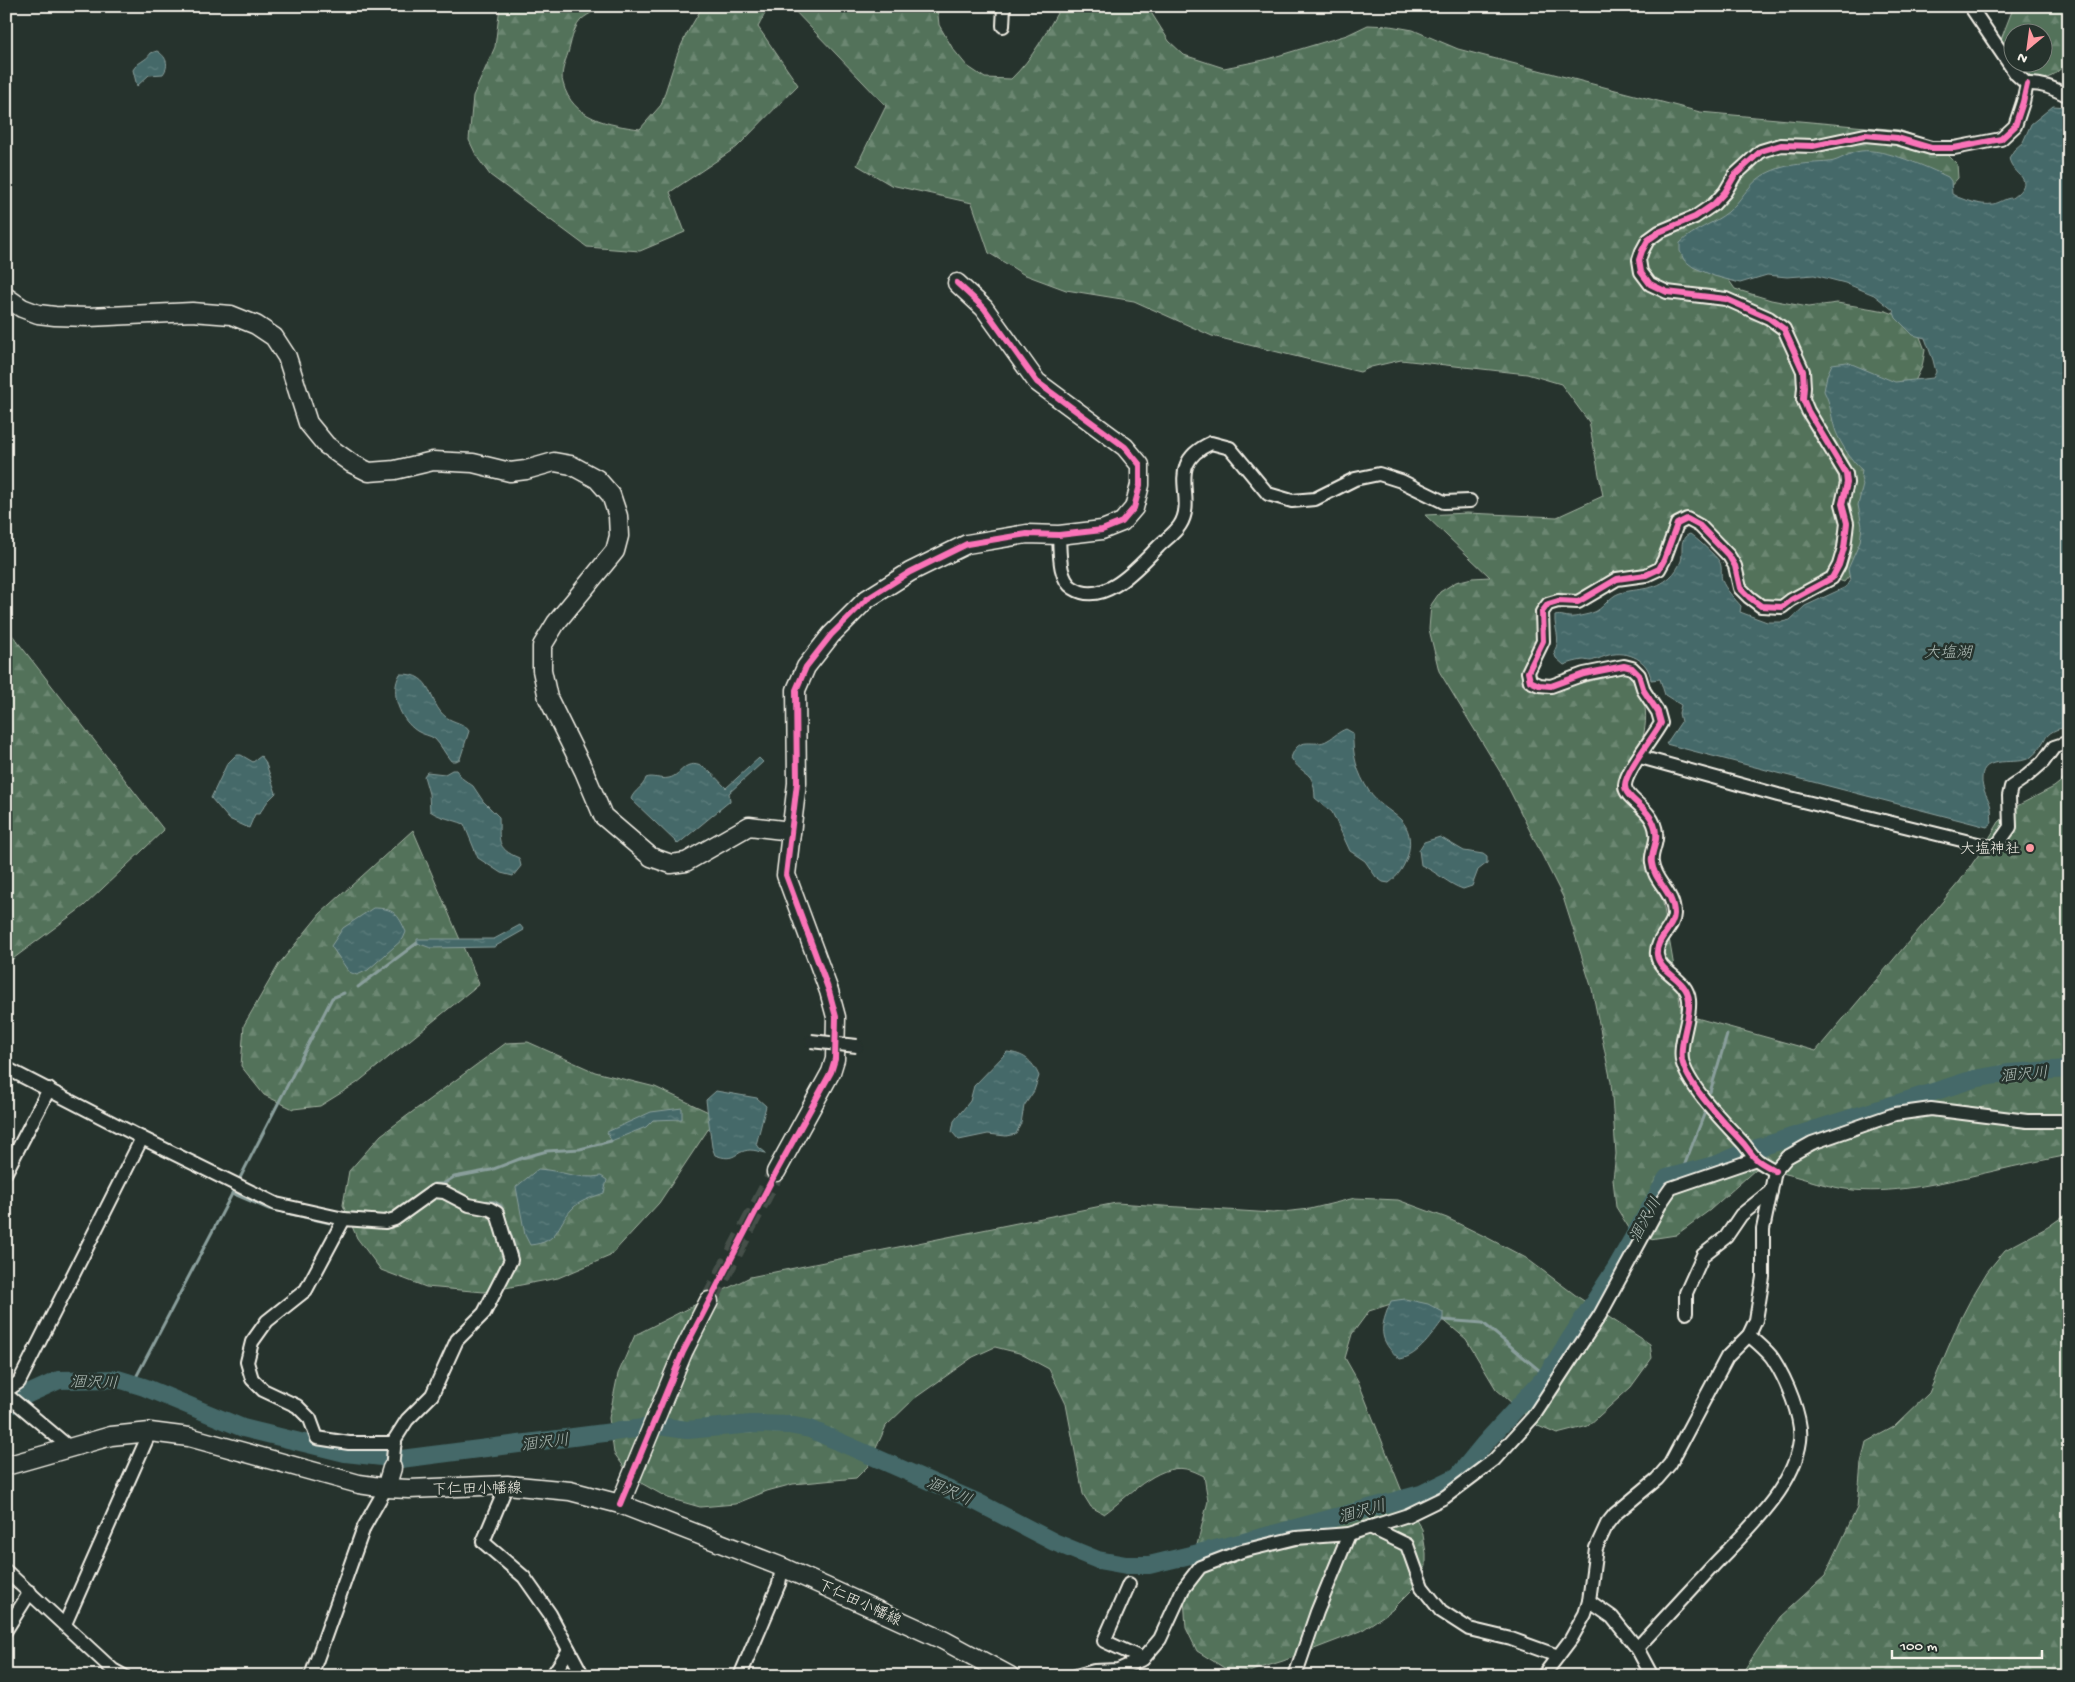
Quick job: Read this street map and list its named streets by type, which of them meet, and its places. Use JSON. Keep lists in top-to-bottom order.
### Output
{
  "streets": {
    "street": ["下仁田小幡線"]
  },
  "water": ["大塩湖", "涸沢川"],
  "places": ["大塩神社"],
  "scale_bar": "100 m",
  "north": "bottom left"
}
